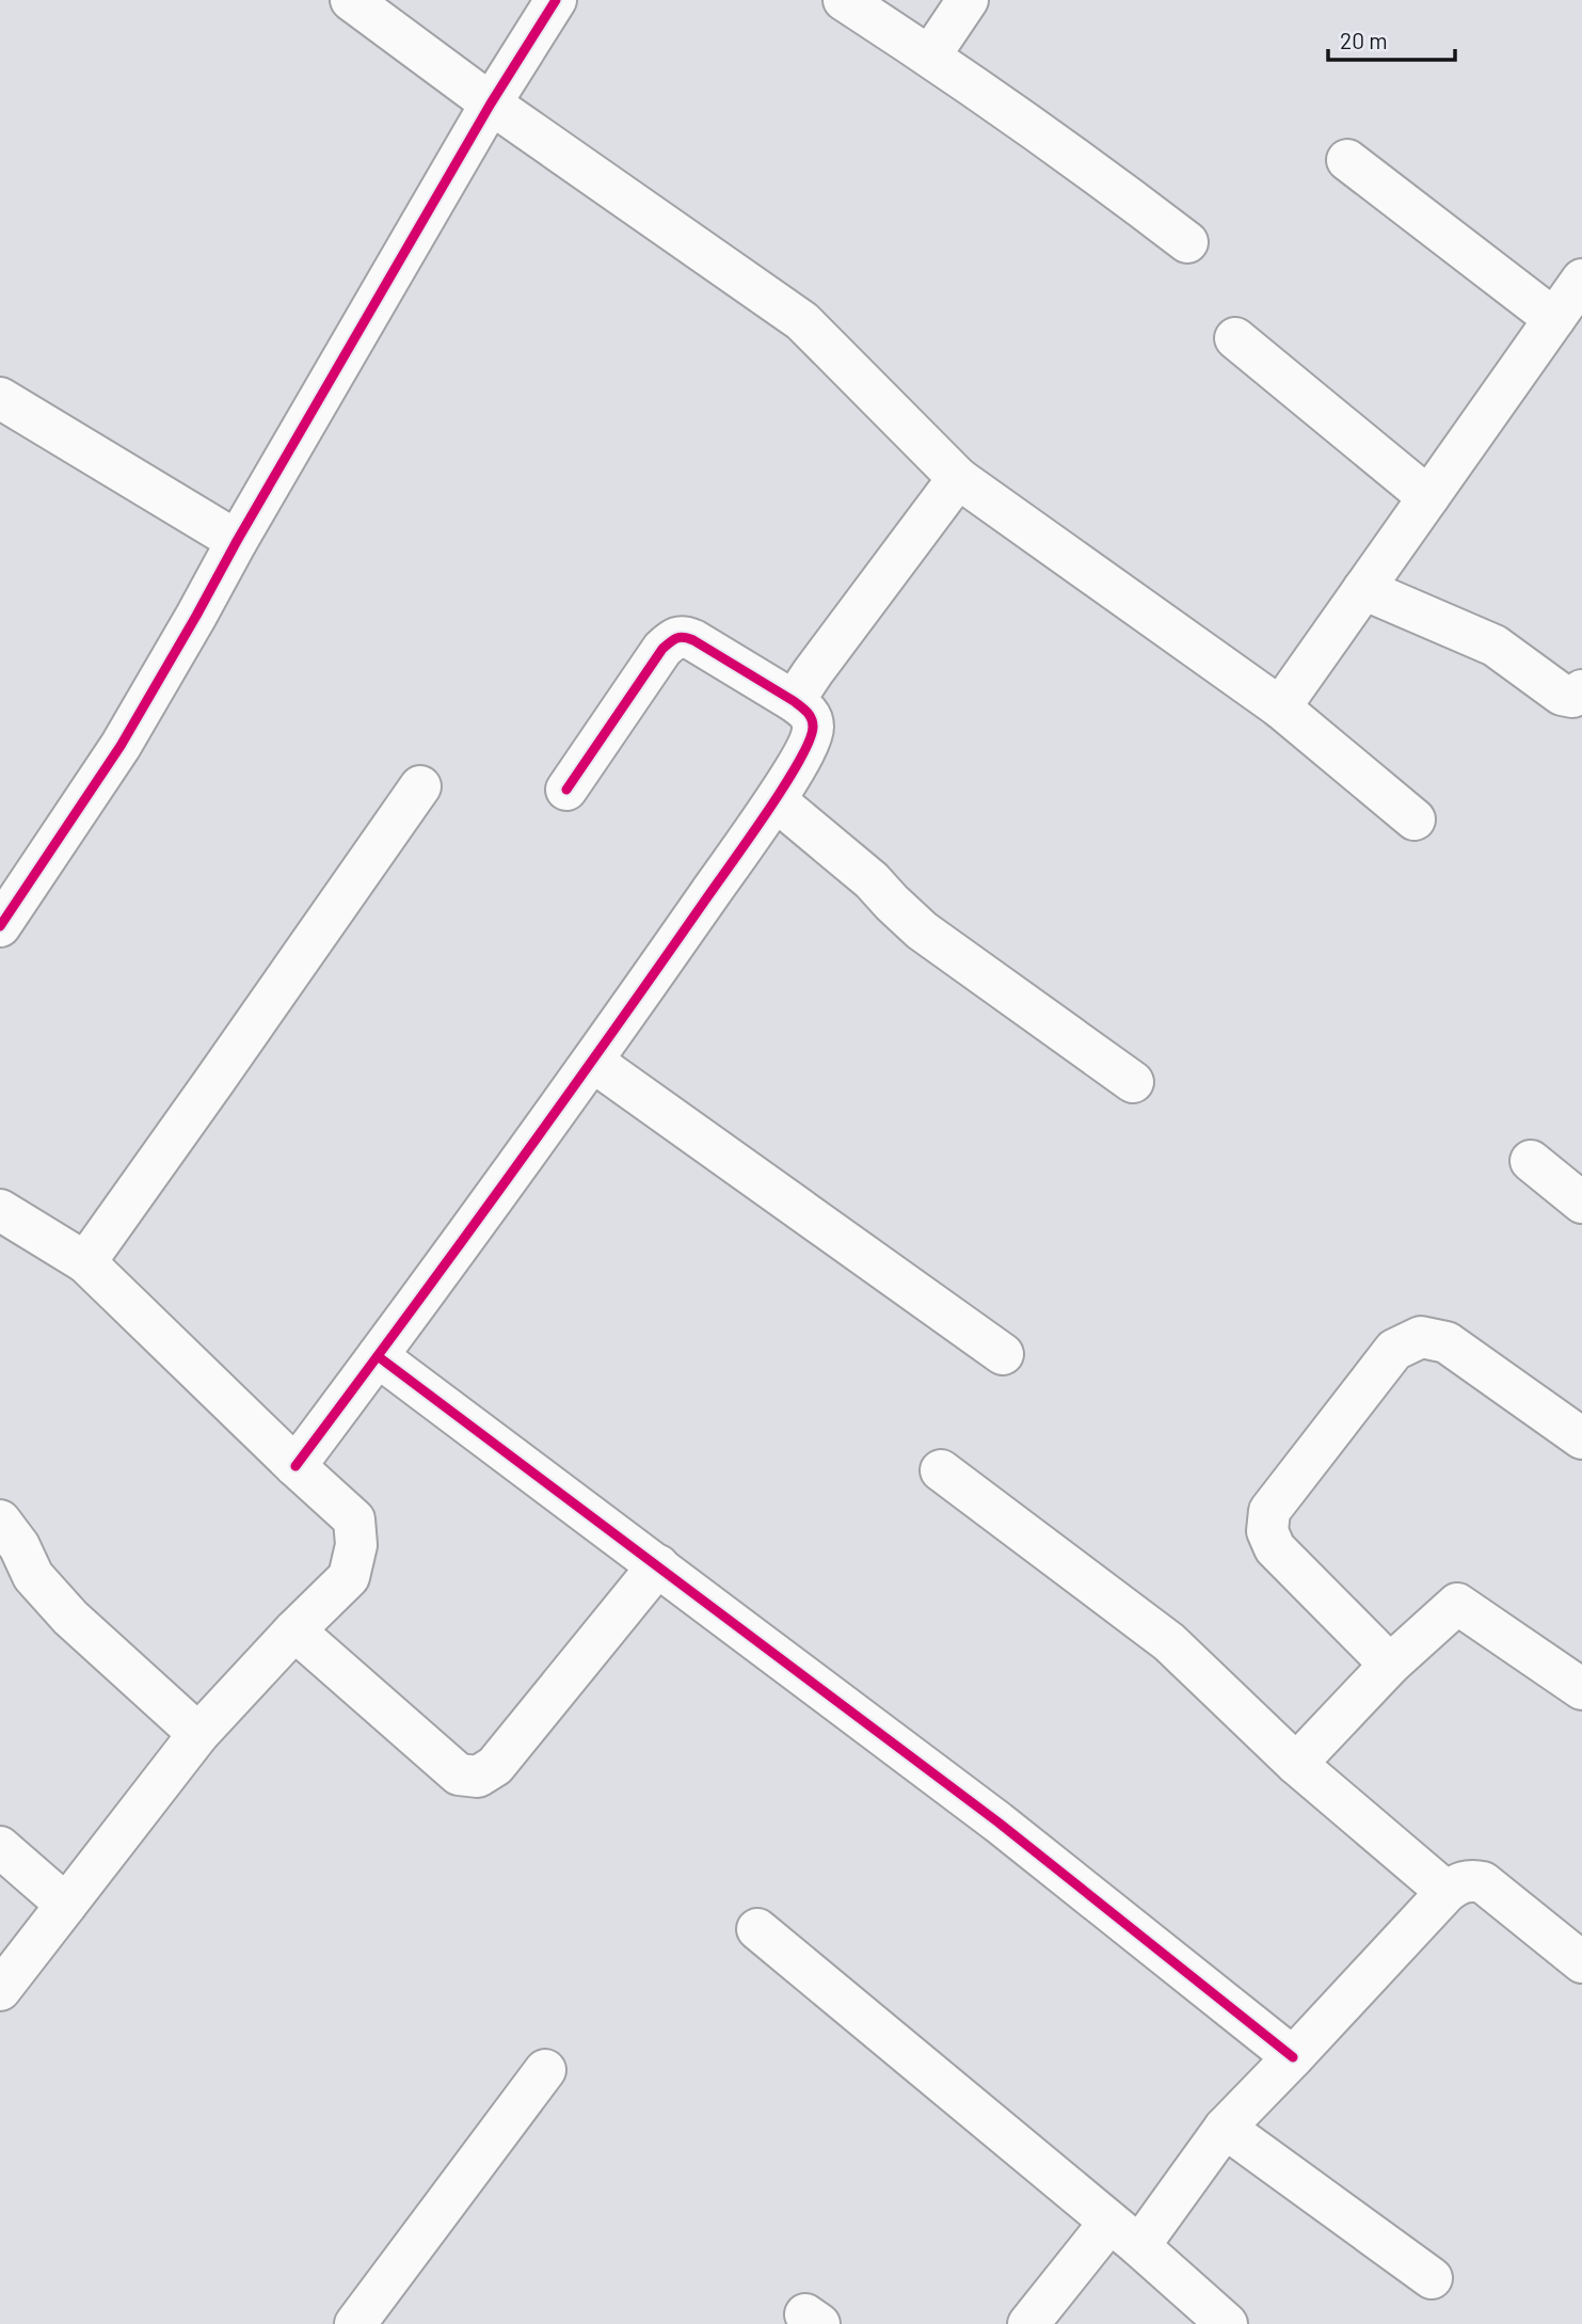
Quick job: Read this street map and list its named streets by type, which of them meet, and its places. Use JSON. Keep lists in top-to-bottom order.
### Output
{
  "scale_bar": "20 m"
}
